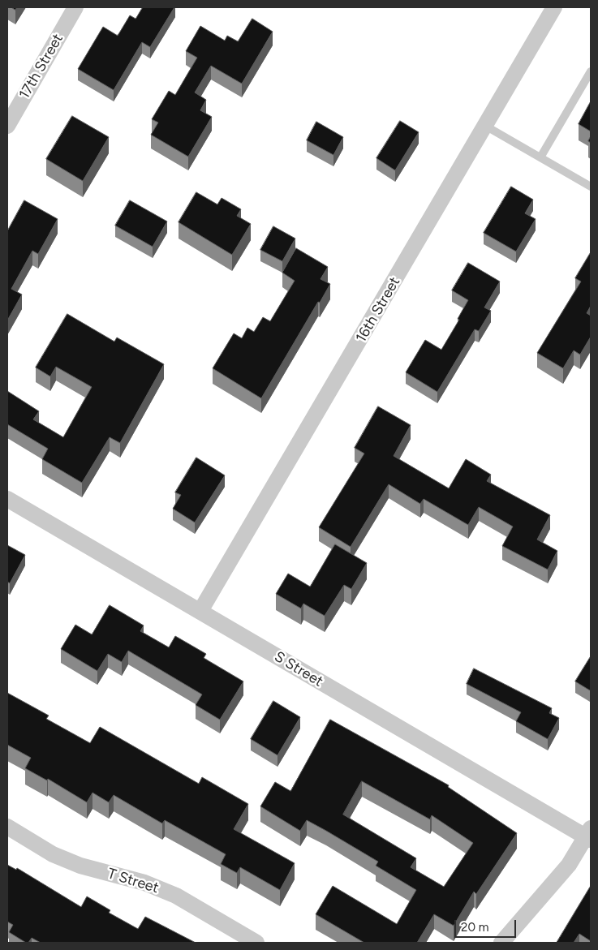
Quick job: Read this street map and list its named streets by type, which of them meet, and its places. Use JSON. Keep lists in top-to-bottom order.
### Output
{
  "streets": {
    "street": [
      "17th Street",
      "16th Street",
      "S Street",
      "T Street"
    ]
  },
  "crossings": [
    ["16th Street", "S Street"]
  ],
  "scale_bar": "20 m"
}
